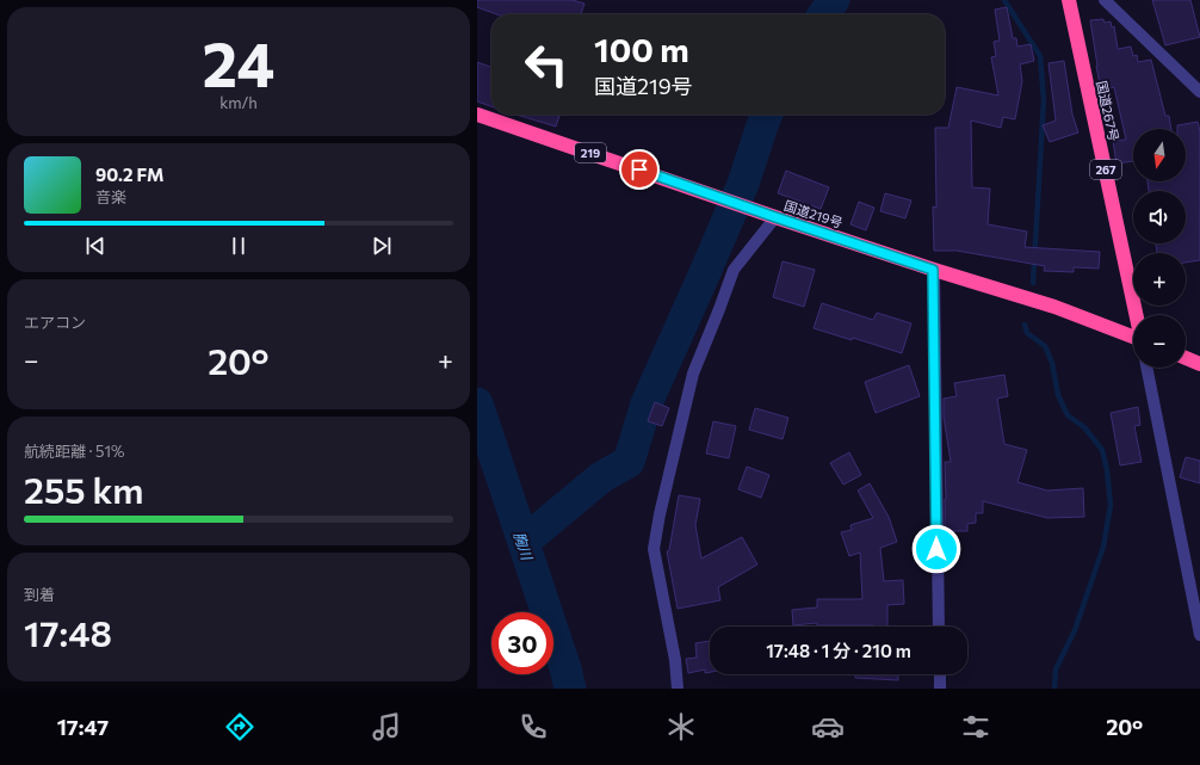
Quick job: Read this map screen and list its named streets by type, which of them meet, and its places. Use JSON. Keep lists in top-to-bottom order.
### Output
{
  "streets": {
    "highway": [
      "国道267号",
      "219",
      "267",
      "国道219号"
    ]
  },
  "water": ["胸川"],
  "north": "bottom",
  "page": {
    "tile": [
      ["24", "km/h"],
      "エアコン",
      ["航続距離 · 51%", "255 km"],
      ["到着", "17:48"]
    ],
    "turn": ["100 m", "国道219号"],
    "map_buttons": ["+", "−"],
    "song": ["90.2 FM", "音楽"],
    "heat": ["−", "20°", "+"],
    "limit": "30",
    "trip": "17:48 · 1 分 · 210 m",
    "tabs": ["17:47", "20°"]
  }
}
